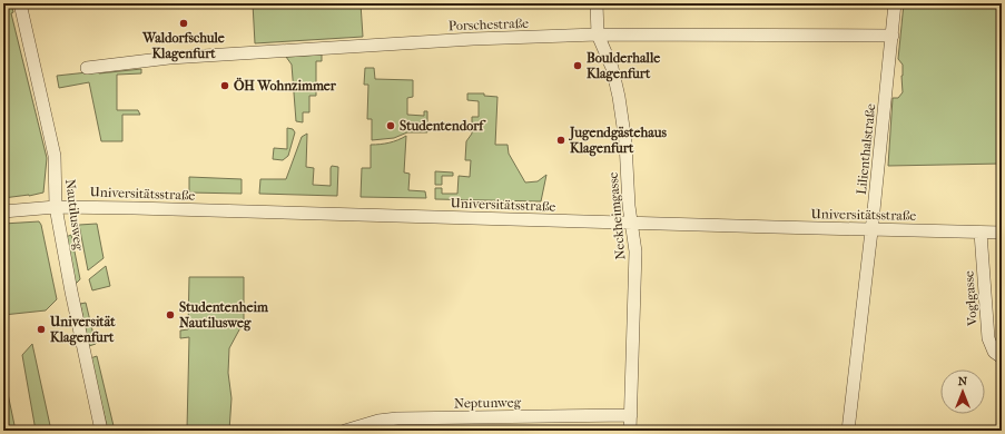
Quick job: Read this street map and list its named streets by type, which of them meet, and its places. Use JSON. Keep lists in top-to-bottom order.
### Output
{
  "streets": {
    "street": [
      "Porschestraße",
      "Lilienthalstraße",
      "Universitätsstraße",
      "Nautilusweg",
      "Neckheimgasse",
      "Voglgasse",
      "Neptunweg"
    ]
  },
  "crossings": [
    ["Porschestraße", "Lilienthalstraße"],
    ["Porschestraße", "Neckheimgasse"],
    ["Lilienthalstraße", "Universitätsstraße"],
    ["Universitätsstraße", "Nautilusweg"],
    ["Universitätsstraße", "Neckheimgasse"],
    ["Universitätsstraße", "Voglgasse"],
    ["Neckheimgasse", "Neptunweg"]
  ],
  "places": [
    "Waldorfschule Klagenfurt",
    "Boulderhalle Klagenfurt",
    "ÖH Wohnzimmer",
    "Studentendorf",
    "Jugendgästehaus Klagenfurt",
    "Studentenheim Nautilusweg",
    "Universität Klagenfurt"
  ],
  "north": "top"
}
